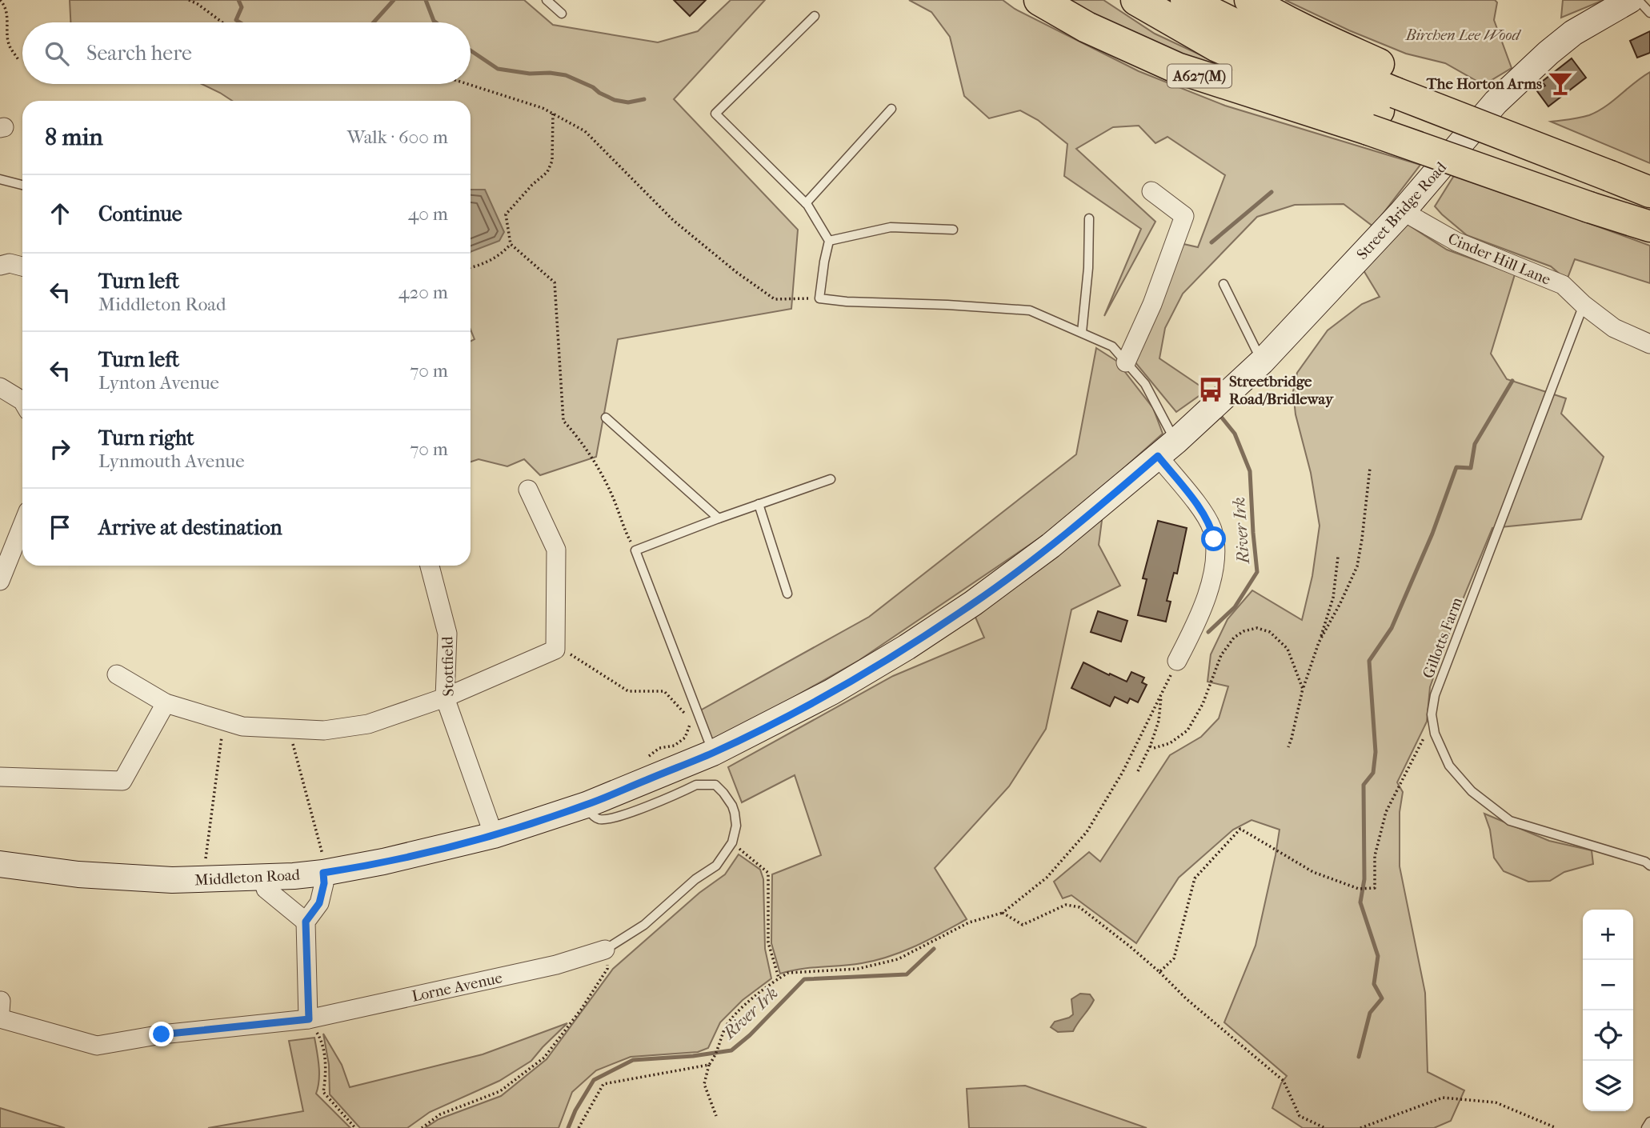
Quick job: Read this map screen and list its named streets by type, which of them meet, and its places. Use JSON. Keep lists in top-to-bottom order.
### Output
{
  "streets": {
    "highway": ["A627(M)"],
    "main road": ["Street Bridge Road", "Middleton Road"],
    "street": ["Cinder Hill Lane", "Stottfield", "Lorne Avenue"],
    "lane": ["Gillotts Farm"]
  },
  "crossings": [
    ["Street Bridge Road", "Cinder Hill Lane"],
    ["Street Bridge Road", "Middleton Road"],
    ["Cinder Hill Lane", "Gillotts Farm"],
    ["Stottfield", "Middleton Road"]
  ],
  "water": ["River Irk"],
  "parks": ["Birchen Lee Wood"],
  "places": {
    "bar": ["The Horton Arms"],
    "bus stop": ["Streetbridge Road/Bridleway"]
  },
  "page": {
    "search": "Search here",
    "heading": ["8 min", "Walk · 600 m"],
    "list": [
      ["Continue", "40 m"],
      ["Turn left", "Middleton Road", "420 m"],
      ["Turn left", "Lynton Avenue", "70 m"],
      ["Turn right", "Lynmouth Avenue", "70 m"],
      "Arrive at destination"
    ],
    "map_buttons": ["+", "−"]
  }
}
